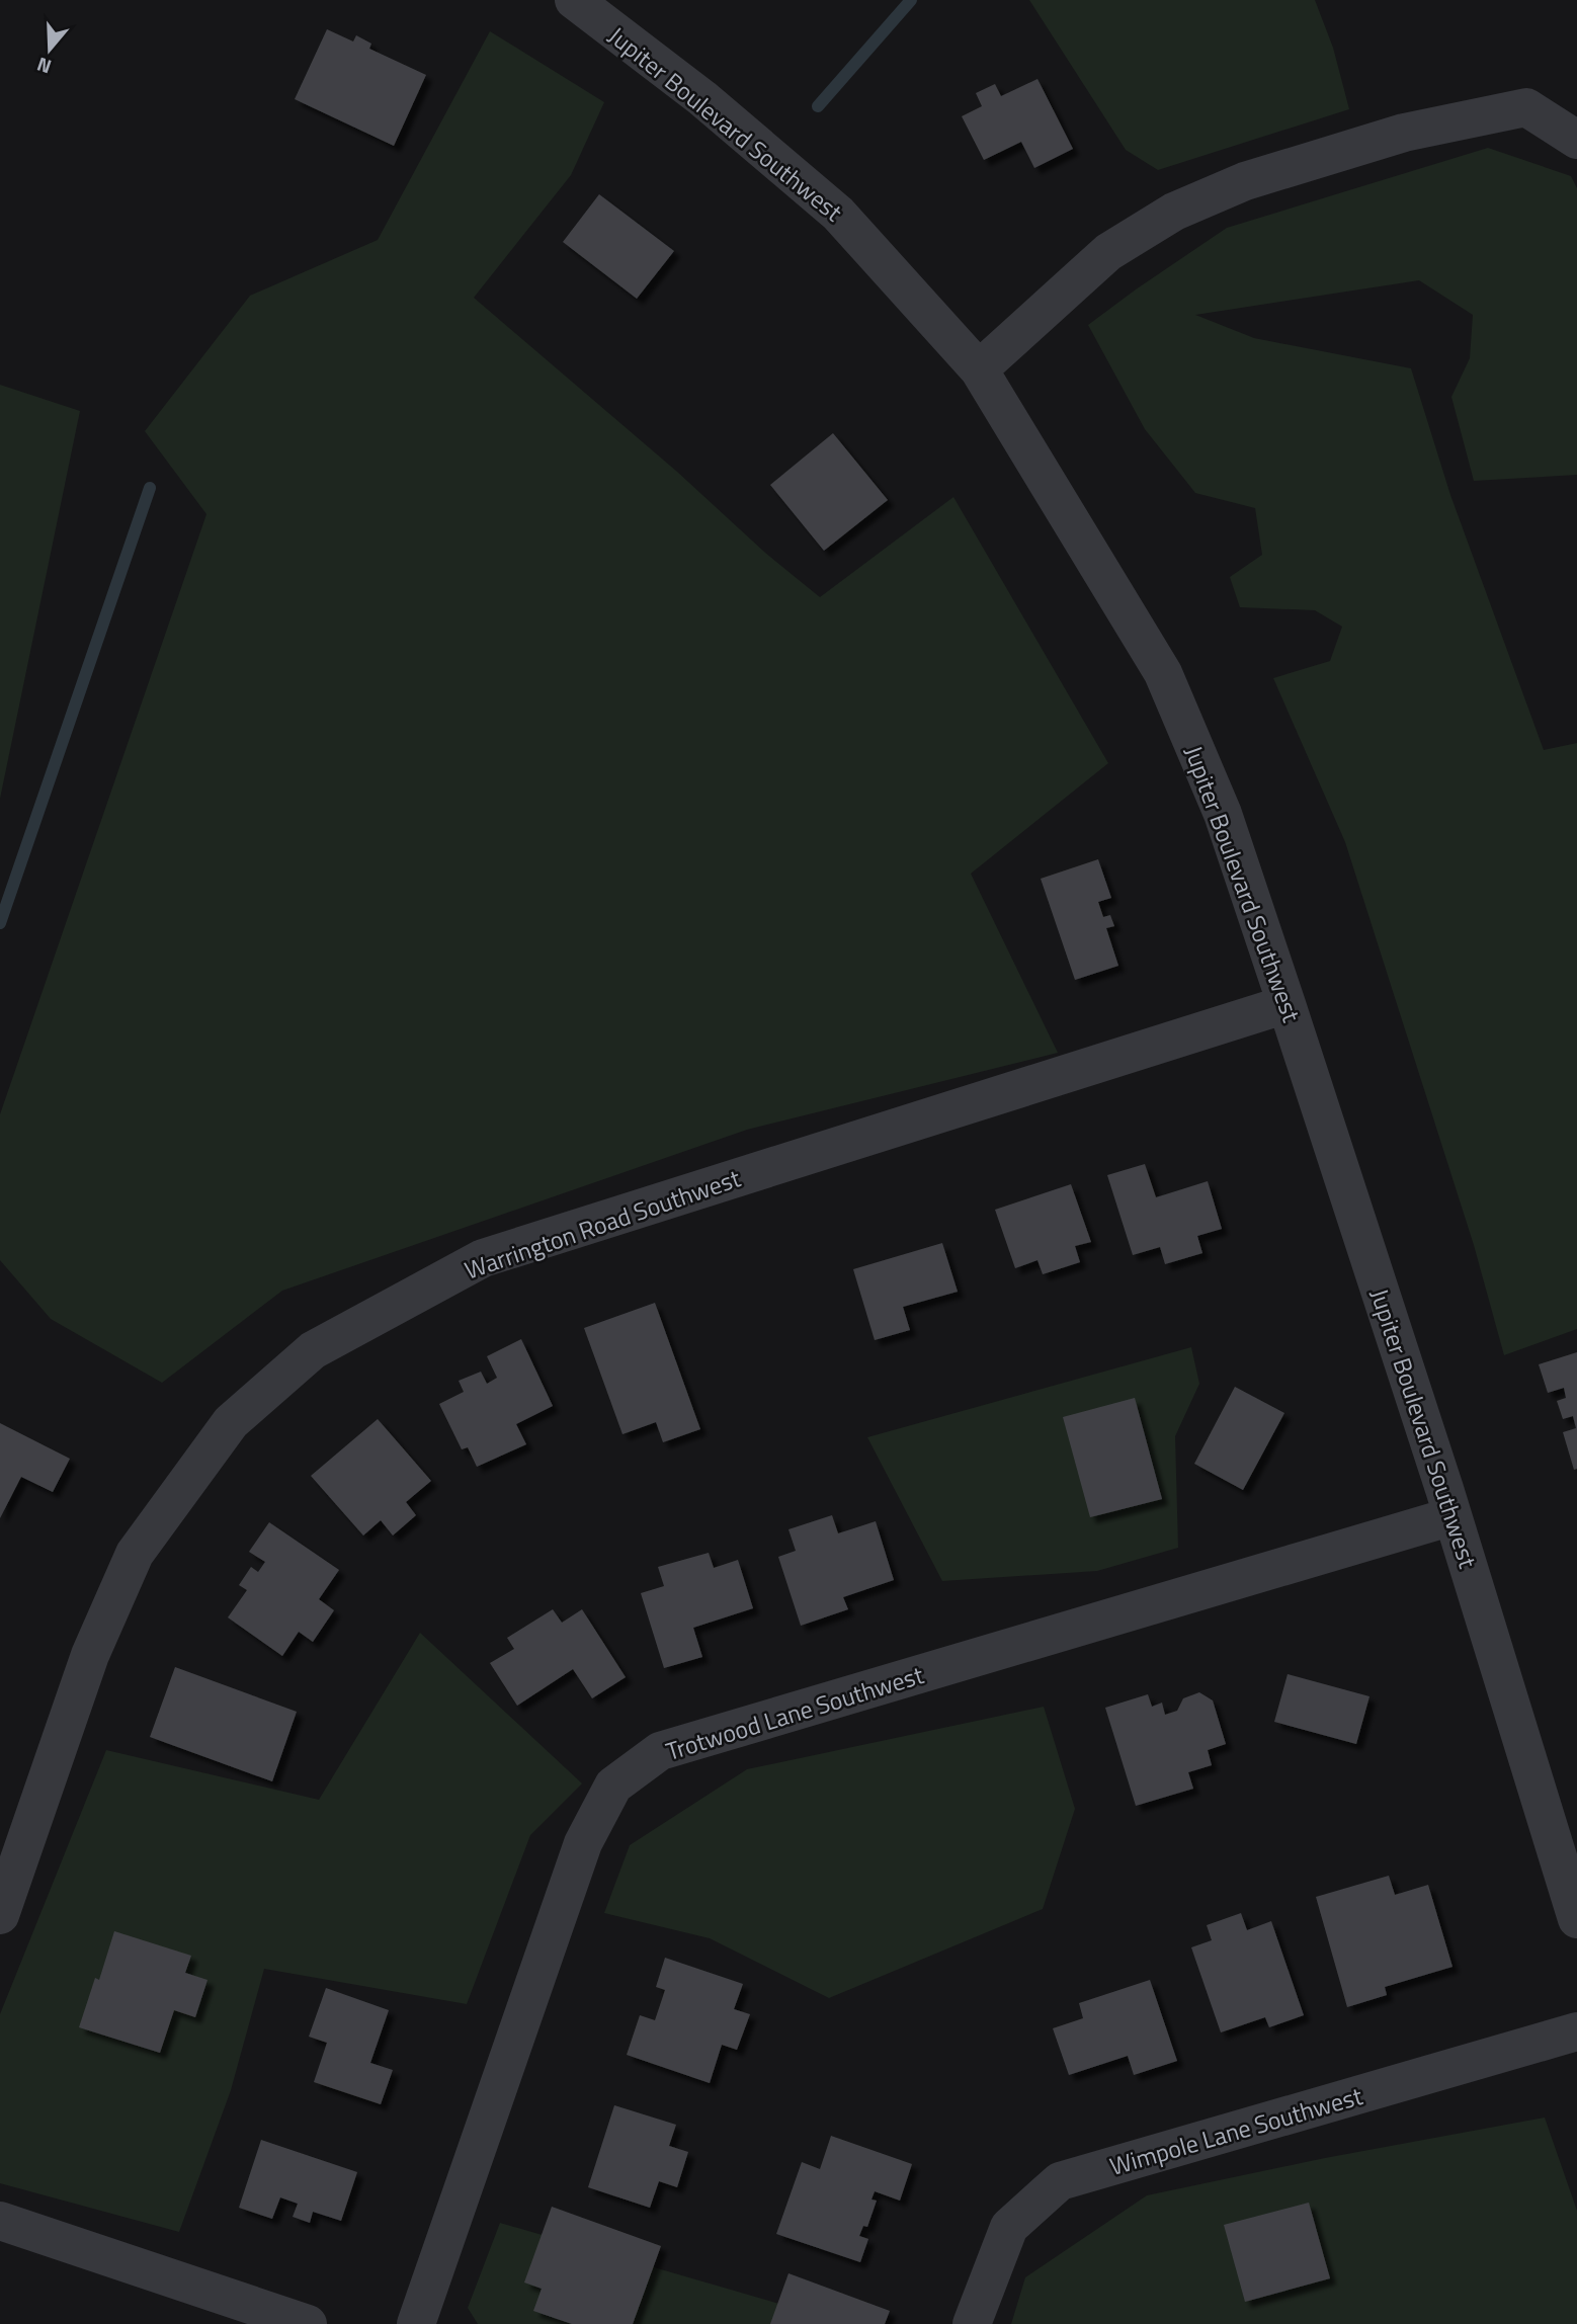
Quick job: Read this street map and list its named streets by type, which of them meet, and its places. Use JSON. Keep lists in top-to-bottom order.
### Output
{
  "streets": {
    "street": [
      "Jupiter Boulevard Southwest",
      "Warrington Road Southwest",
      "Trotwood Lane Southwest",
      "Wimpole Lane Southwest"
    ]
  },
  "crossings": [
    ["Jupiter Boulevard Southwest", "Warrington Road Southwest"],
    ["Jupiter Boulevard Southwest", "Trotwood Lane Southwest"]
  ],
  "north": "bottom"
}
